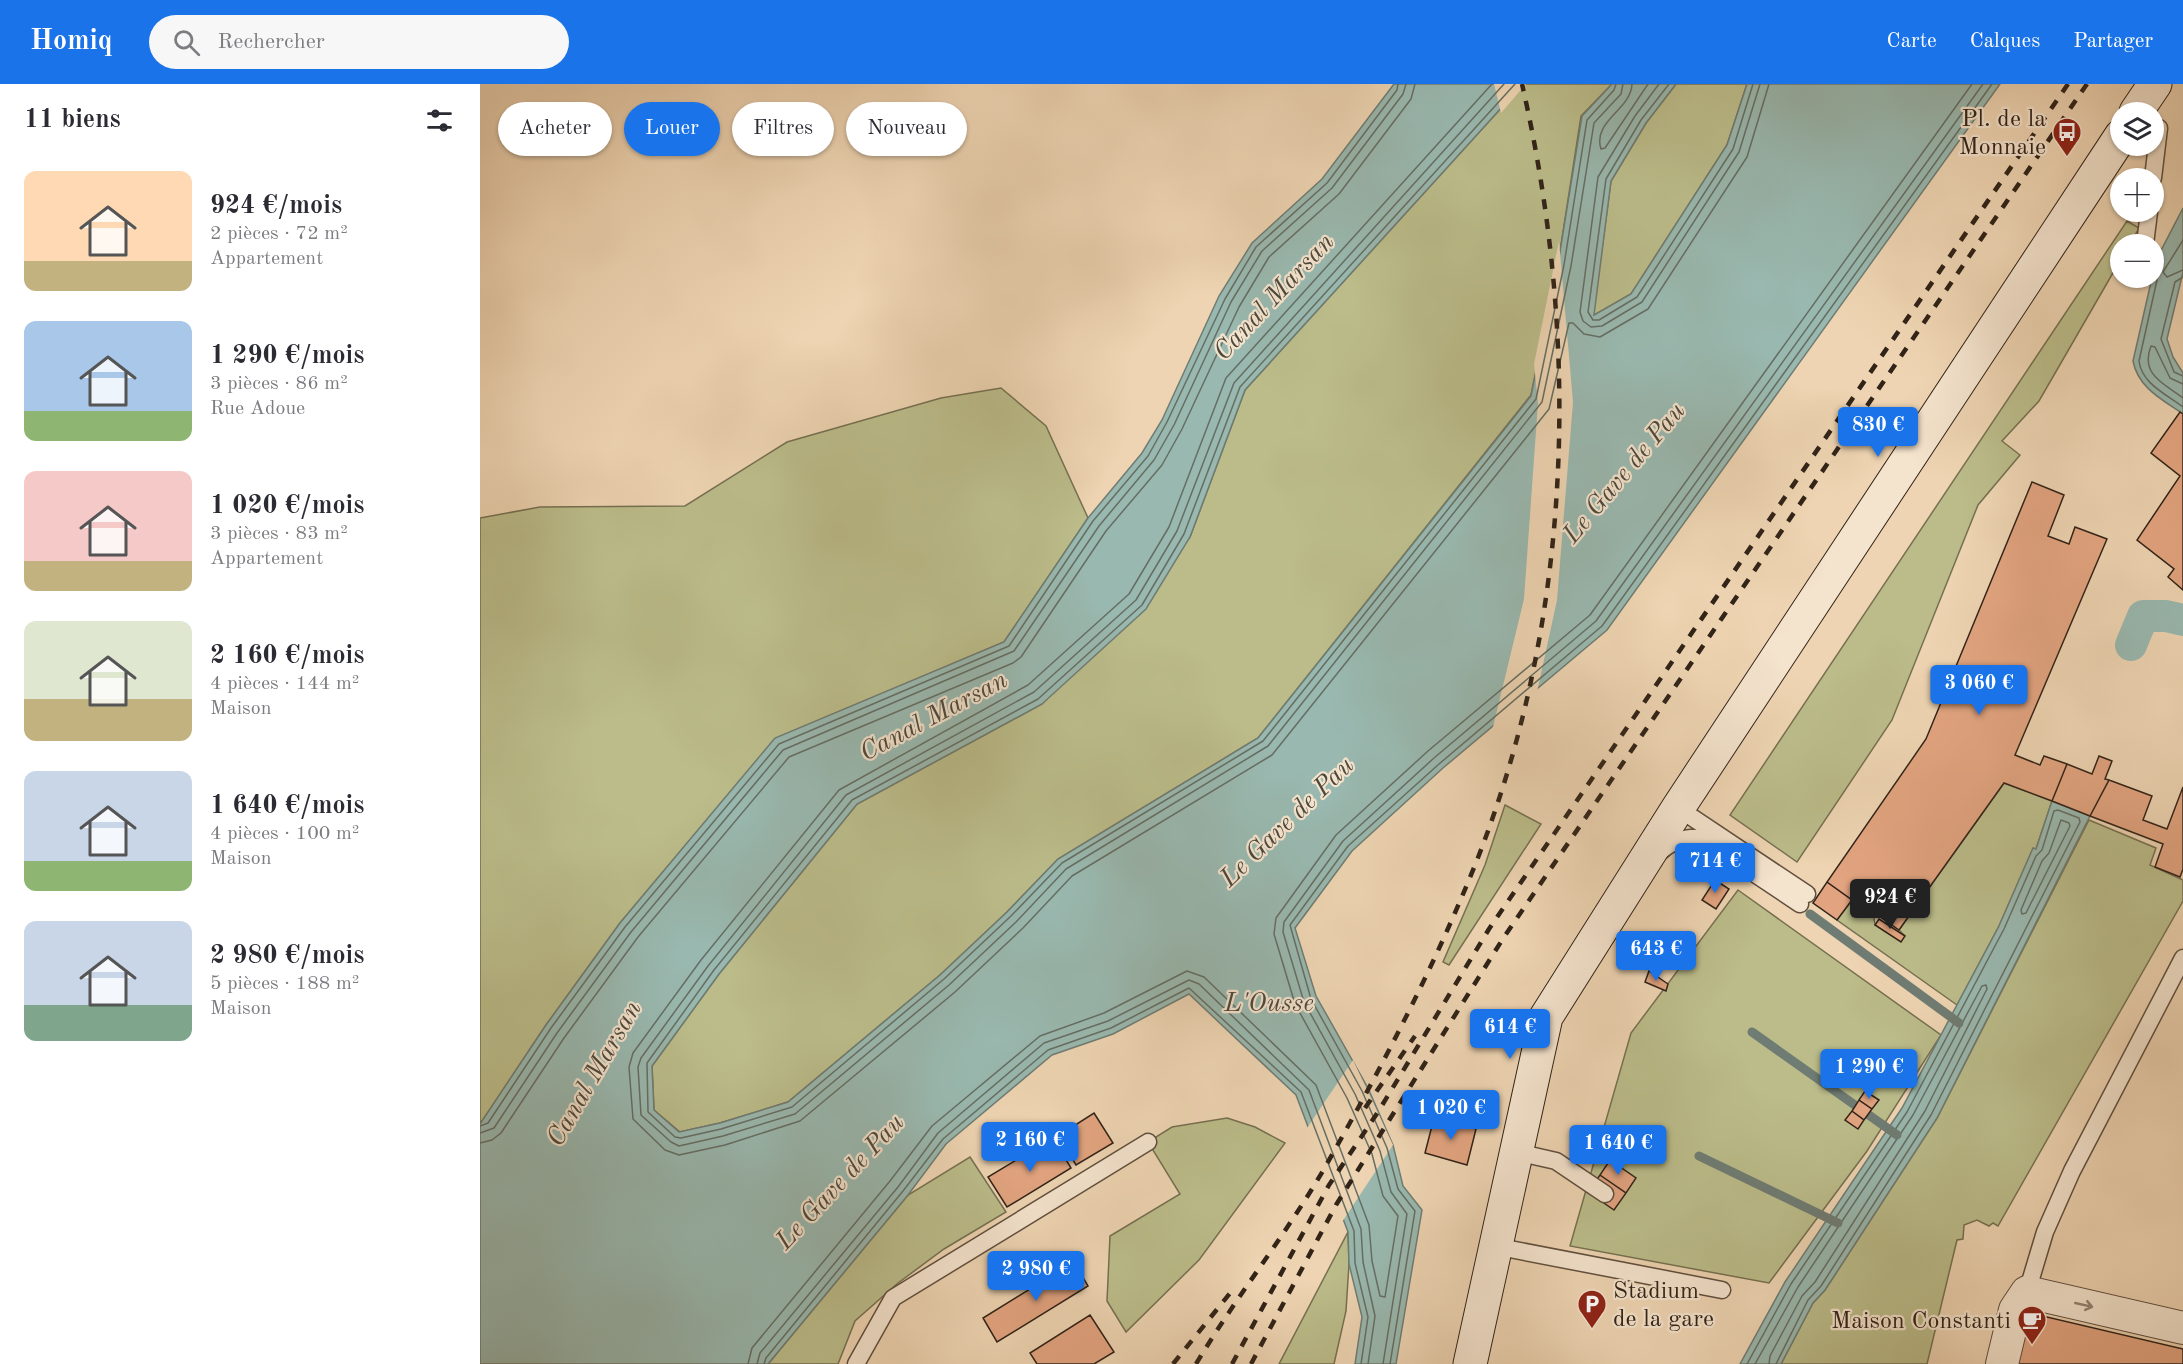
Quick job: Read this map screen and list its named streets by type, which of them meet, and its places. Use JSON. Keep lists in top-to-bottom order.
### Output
{
  "water": ["Canal Marsan", "Le Gave de Pau", "L'Ousse"],
  "places": {
    "bus stop": ["Pl. de la Monnaie"],
    "parking": ["Stadium de la gare"],
    "cafe": ["Maison Constanti"]
  },
  "page": {
    "header": "Homiq",
    "search": "Rechercher",
    "nav": ["Carte", "Calques", "Partager"],
    "heading": "11 biens",
    "map_buttons": ["+", "−"],
    "chip": [
      "Acheter",
      "Louer",
      "Filtres",
      "Nouveau"
    ],
    "list": [
      {
        "name": "924 €/mois",
        "note": "2 pièces · 72 m² · Appartement"
      },
      {
        "name": "1 290 €/mois",
        "note": "3 pièces · 86 m² · Rue Adoue"
      },
      {
        "name": "1 020 €/mois",
        "note": "3 pièces · 83 m² · Appartement"
      },
      {
        "name": "2 160 €/mois",
        "note": "4 pièces · 144 m² · Maison"
      },
      {
        "name": "1 640 €/mois",
        "note": "4 pièces · 100 m² · Maison"
      },
      {
        "name": "2 980 €/mois",
        "note": "5 pièces · 188 m² · Maison"
      }
    ],
    "price": [
      "830 €",
      "3 060 €",
      "714 €",
      "924 €",
      "643 €",
      "614 €",
      "1 290 €",
      "1 020 €",
      "2 160 €",
      "1 640 €",
      "2 980 €"
    ]
  }
}
